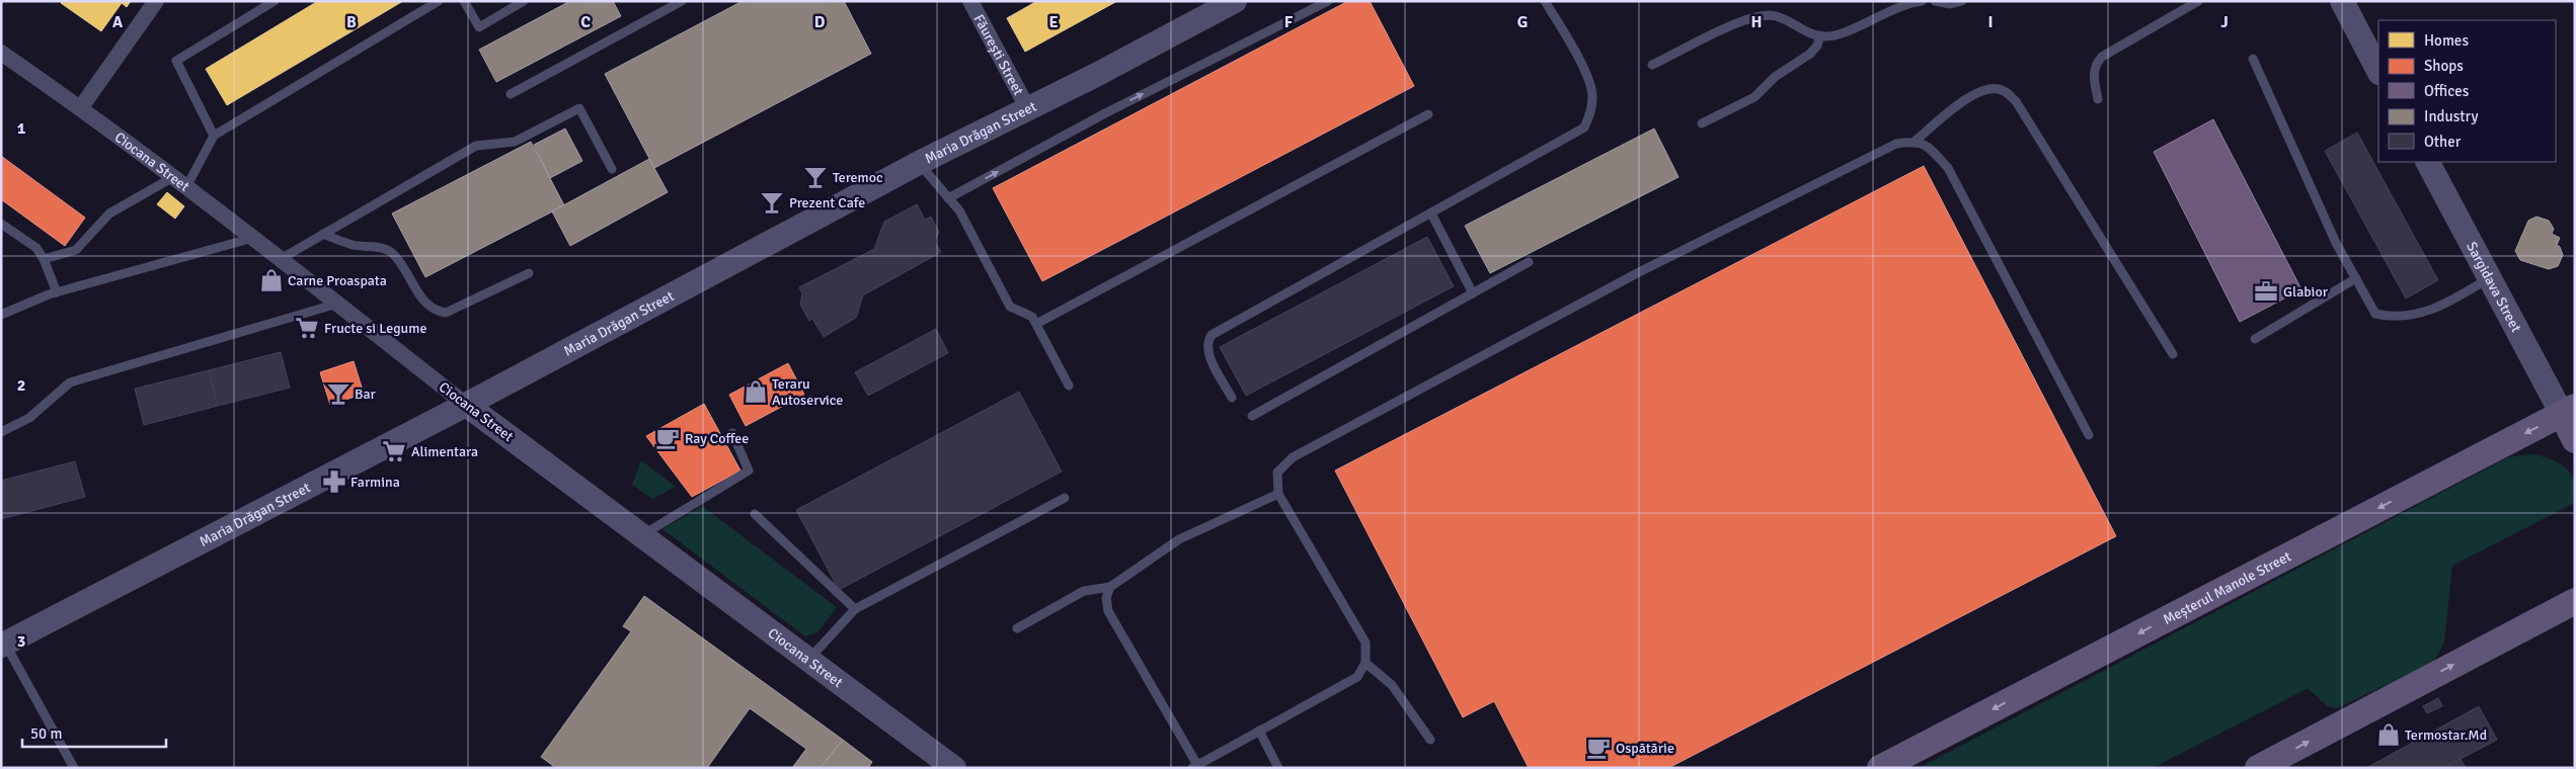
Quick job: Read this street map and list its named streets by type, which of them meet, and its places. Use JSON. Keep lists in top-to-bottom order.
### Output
{
  "streets": {
    "main road": [
      "Maria Drăgan Street",
      "Ciocana Street",
      "Sargidava Street",
      "Meșterul Manole Street"
    ],
    "street": ["Făurești Street"]
  },
  "crossings": [
    ["Făurești Street", "Maria Drăgan Street"],
    ["Maria Drăgan Street", "Ciocana Street"],
    ["Sargidava Street", "Meșterul Manole Street"]
  ],
  "places": {
    "bar": ["Teremoc", "Prezent Cafe", "Bar"],
    "shop": ["Carne Proaspata", "Teraru Autoservice", "Termostar.Md"],
    "office": ["Glabior"],
    "supermarket": ["Fructe si Legume", "Alimentara"],
    "cafe": ["Ray Coffee", "Ospătărie"],
    "pharmacy": ["Farmina"]
  },
  "legend": [
    "Homes",
    "Shops",
    "Offices",
    "Industry",
    "Other"
  ],
  "scale_bar": "50 m",
  "grid": {
    "columns": [
      "A",
      "B",
      "C",
      "D",
      "E",
      "F",
      "G",
      "H",
      "I",
      "J"
    ],
    "rows": ["1", "2", "3"]
  }
}
